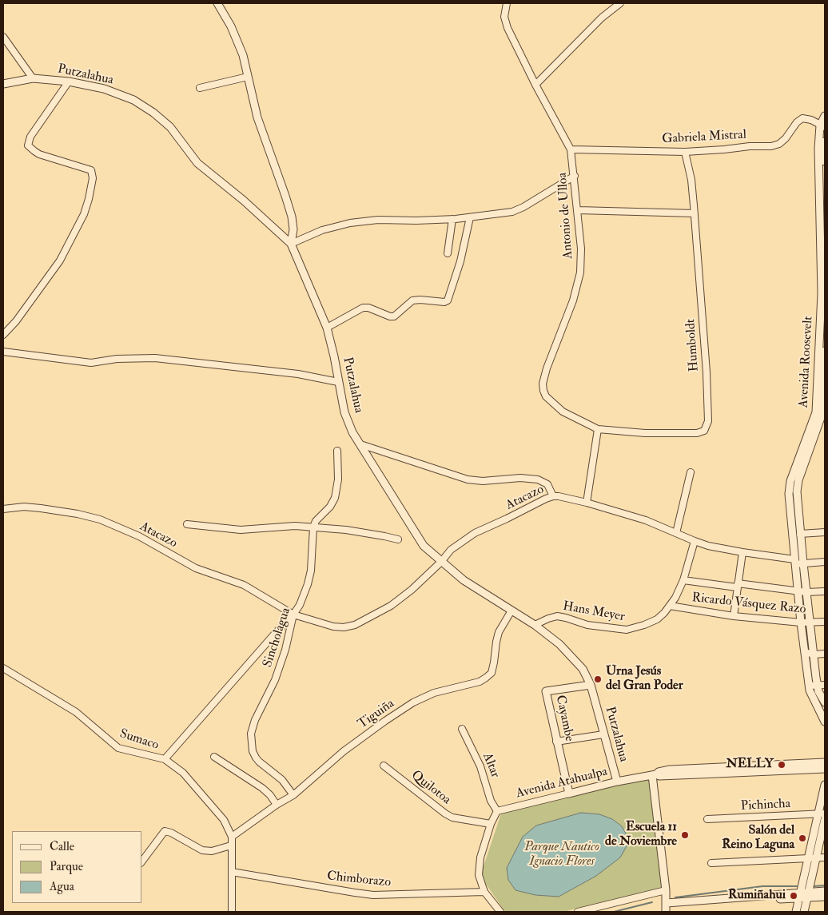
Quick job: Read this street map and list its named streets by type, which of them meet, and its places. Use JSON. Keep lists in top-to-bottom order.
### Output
{
  "streets": {
    "street": [
      "Putzalahua",
      "Gabriela Mistral",
      "Antonio de Ulloa",
      "Humboldt",
      "Avenida Roosevelt",
      "Atacazo",
      "Ricardo Vásquez Razo",
      "Hans Meyer",
      "Sincholagua",
      "Tiguiña",
      "Cayambe",
      "Sumaco",
      "Altar",
      "Avenida Atahualpa",
      "Quilotoa",
      "Pichincha",
      "Chimborazo"
    ]
  },
  "crossings": [
    ["Putzalahua", "Atacazo"],
    ["Putzalahua", "Hans Meyer"],
    ["Putzalahua", "Tiguiña"],
    ["Putzalahua", "Cayambe"],
    ["Putzalahua", "Avenida Atahualpa"],
    ["Gabriela Mistral", "Antonio de Ulloa"],
    ["Gabriela Mistral", "Humboldt"],
    ["Gabriela Mistral", "Avenida Roosevelt"],
    ["Antonio de Ulloa", "Humboldt"],
    ["Avenida Roosevelt", "Atacazo"],
    ["Avenida Roosevelt", "Ricardo Vásquez Razo"],
    ["Atacazo", "Hans Meyer"],
    ["Atacazo", "Sincholagua"],
    ["Ricardo Vásquez Razo", "Hans Meyer"],
    ["Sincholagua", "Tiguiña"],
    ["Tiguiña", "Sumaco"],
    ["Cayambe", "Avenida Atahualpa"],
    ["Altar", "Avenida Atahualpa"]
  ],
  "parks": ["Parque Nautico Ignacio Flores"],
  "places": [
    "Urna Jesús del Gran Poder",
    "NELLY",
    "Escuela 11 de Noviembre",
    "Salón del Reino Laguna",
    "Rumiñahui"
  ],
  "legend": ["Calle", "Parque", "Agua"]
}
